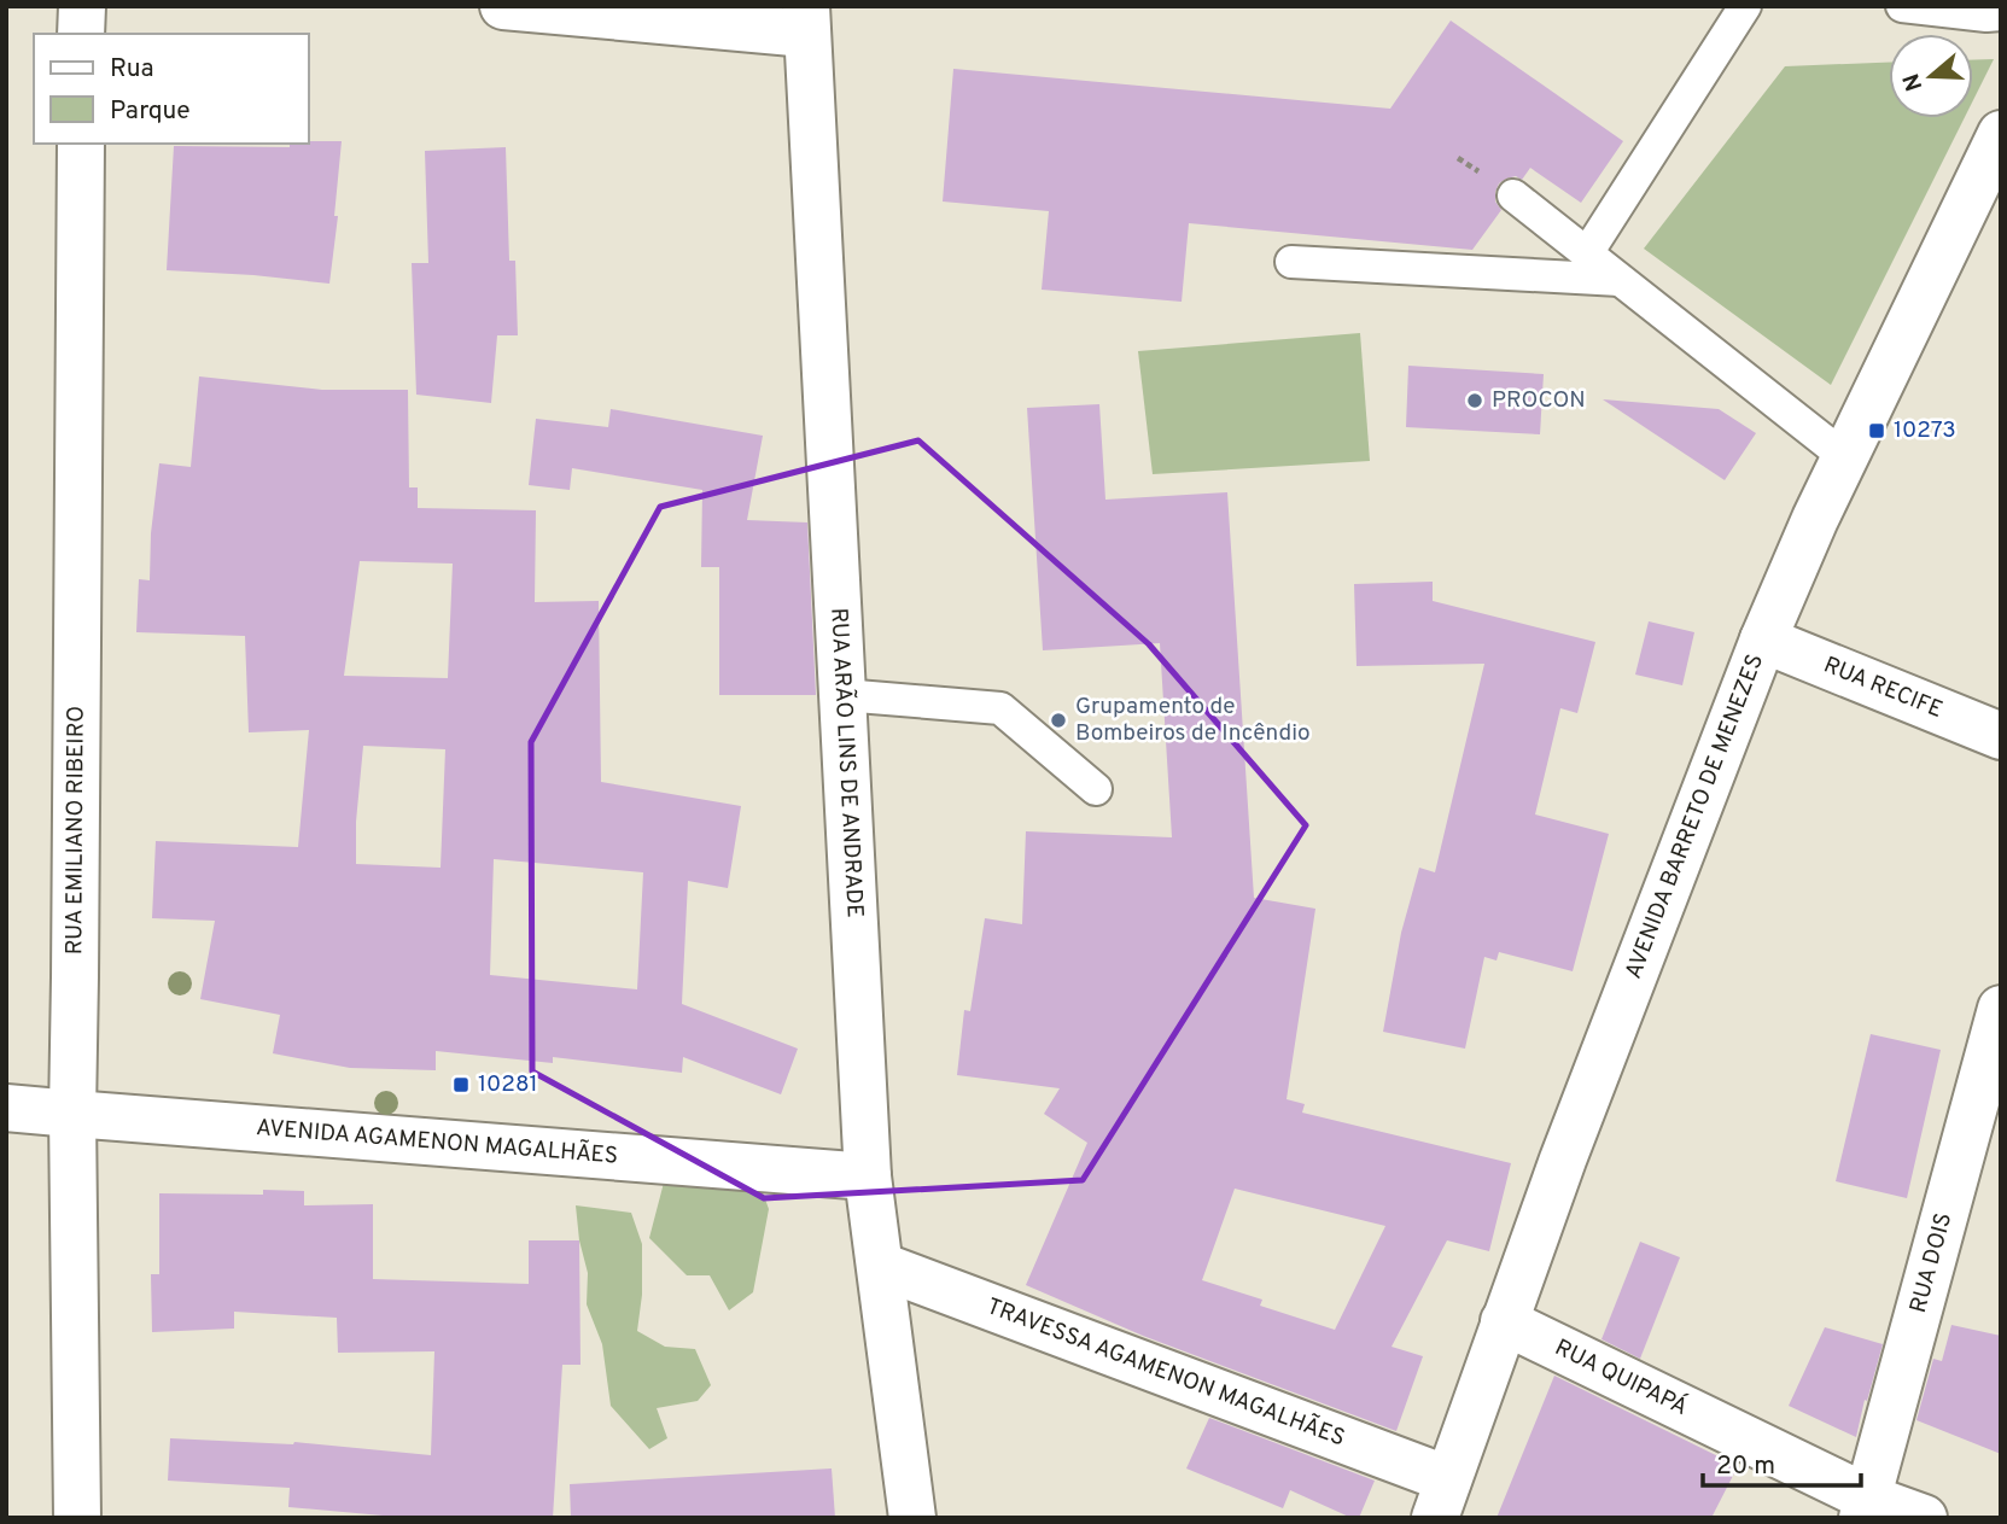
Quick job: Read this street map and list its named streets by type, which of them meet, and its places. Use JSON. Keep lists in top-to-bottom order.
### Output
{
  "streets": {
    "main road": [
      "RUA RECIFE",
      "RUA ARÃO LINS DE ANDRADE",
      "AVENIDA BARRETO DE MENEZES",
      "RUA EMILIANO RIBEIRO",
      "AVENIDA AGAMENON MAGALHÃES",
      "RUA DOIS",
      "TRAVESSA AGAMENON MAGALHÃES",
      "RUA QUIPAPÁ"
    ]
  },
  "crossings": [
    ["RUA RECIFE", "AVENIDA BARRETO DE MENEZES"],
    ["RUA ARÃO LINS DE ANDRADE", "AVENIDA AGAMENON MAGALHÃES"],
    ["RUA ARÃO LINS DE ANDRADE", "TRAVESSA AGAMENON MAGALHÃES"],
    ["AVENIDA BARRETO DE MENEZES", "TRAVESSA AGAMENON MAGALHÃES"],
    ["AVENIDA BARRETO DE MENEZES", "RUA QUIPAPÁ"],
    ["RUA EMILIANO RIBEIRO", "AVENIDA AGAMENON MAGALHÃES"],
    ["RUA DOIS", "RUA QUIPAPÁ"]
  ],
  "places": {
    "other": ["PROCON", "Grupamento de Bombeiros de Incêndio"],
    "transit": ["10273", "10281"]
  },
  "legend": ["Rua", "Parque"],
  "scale_bar": "20 m",
  "north": "left"
}
